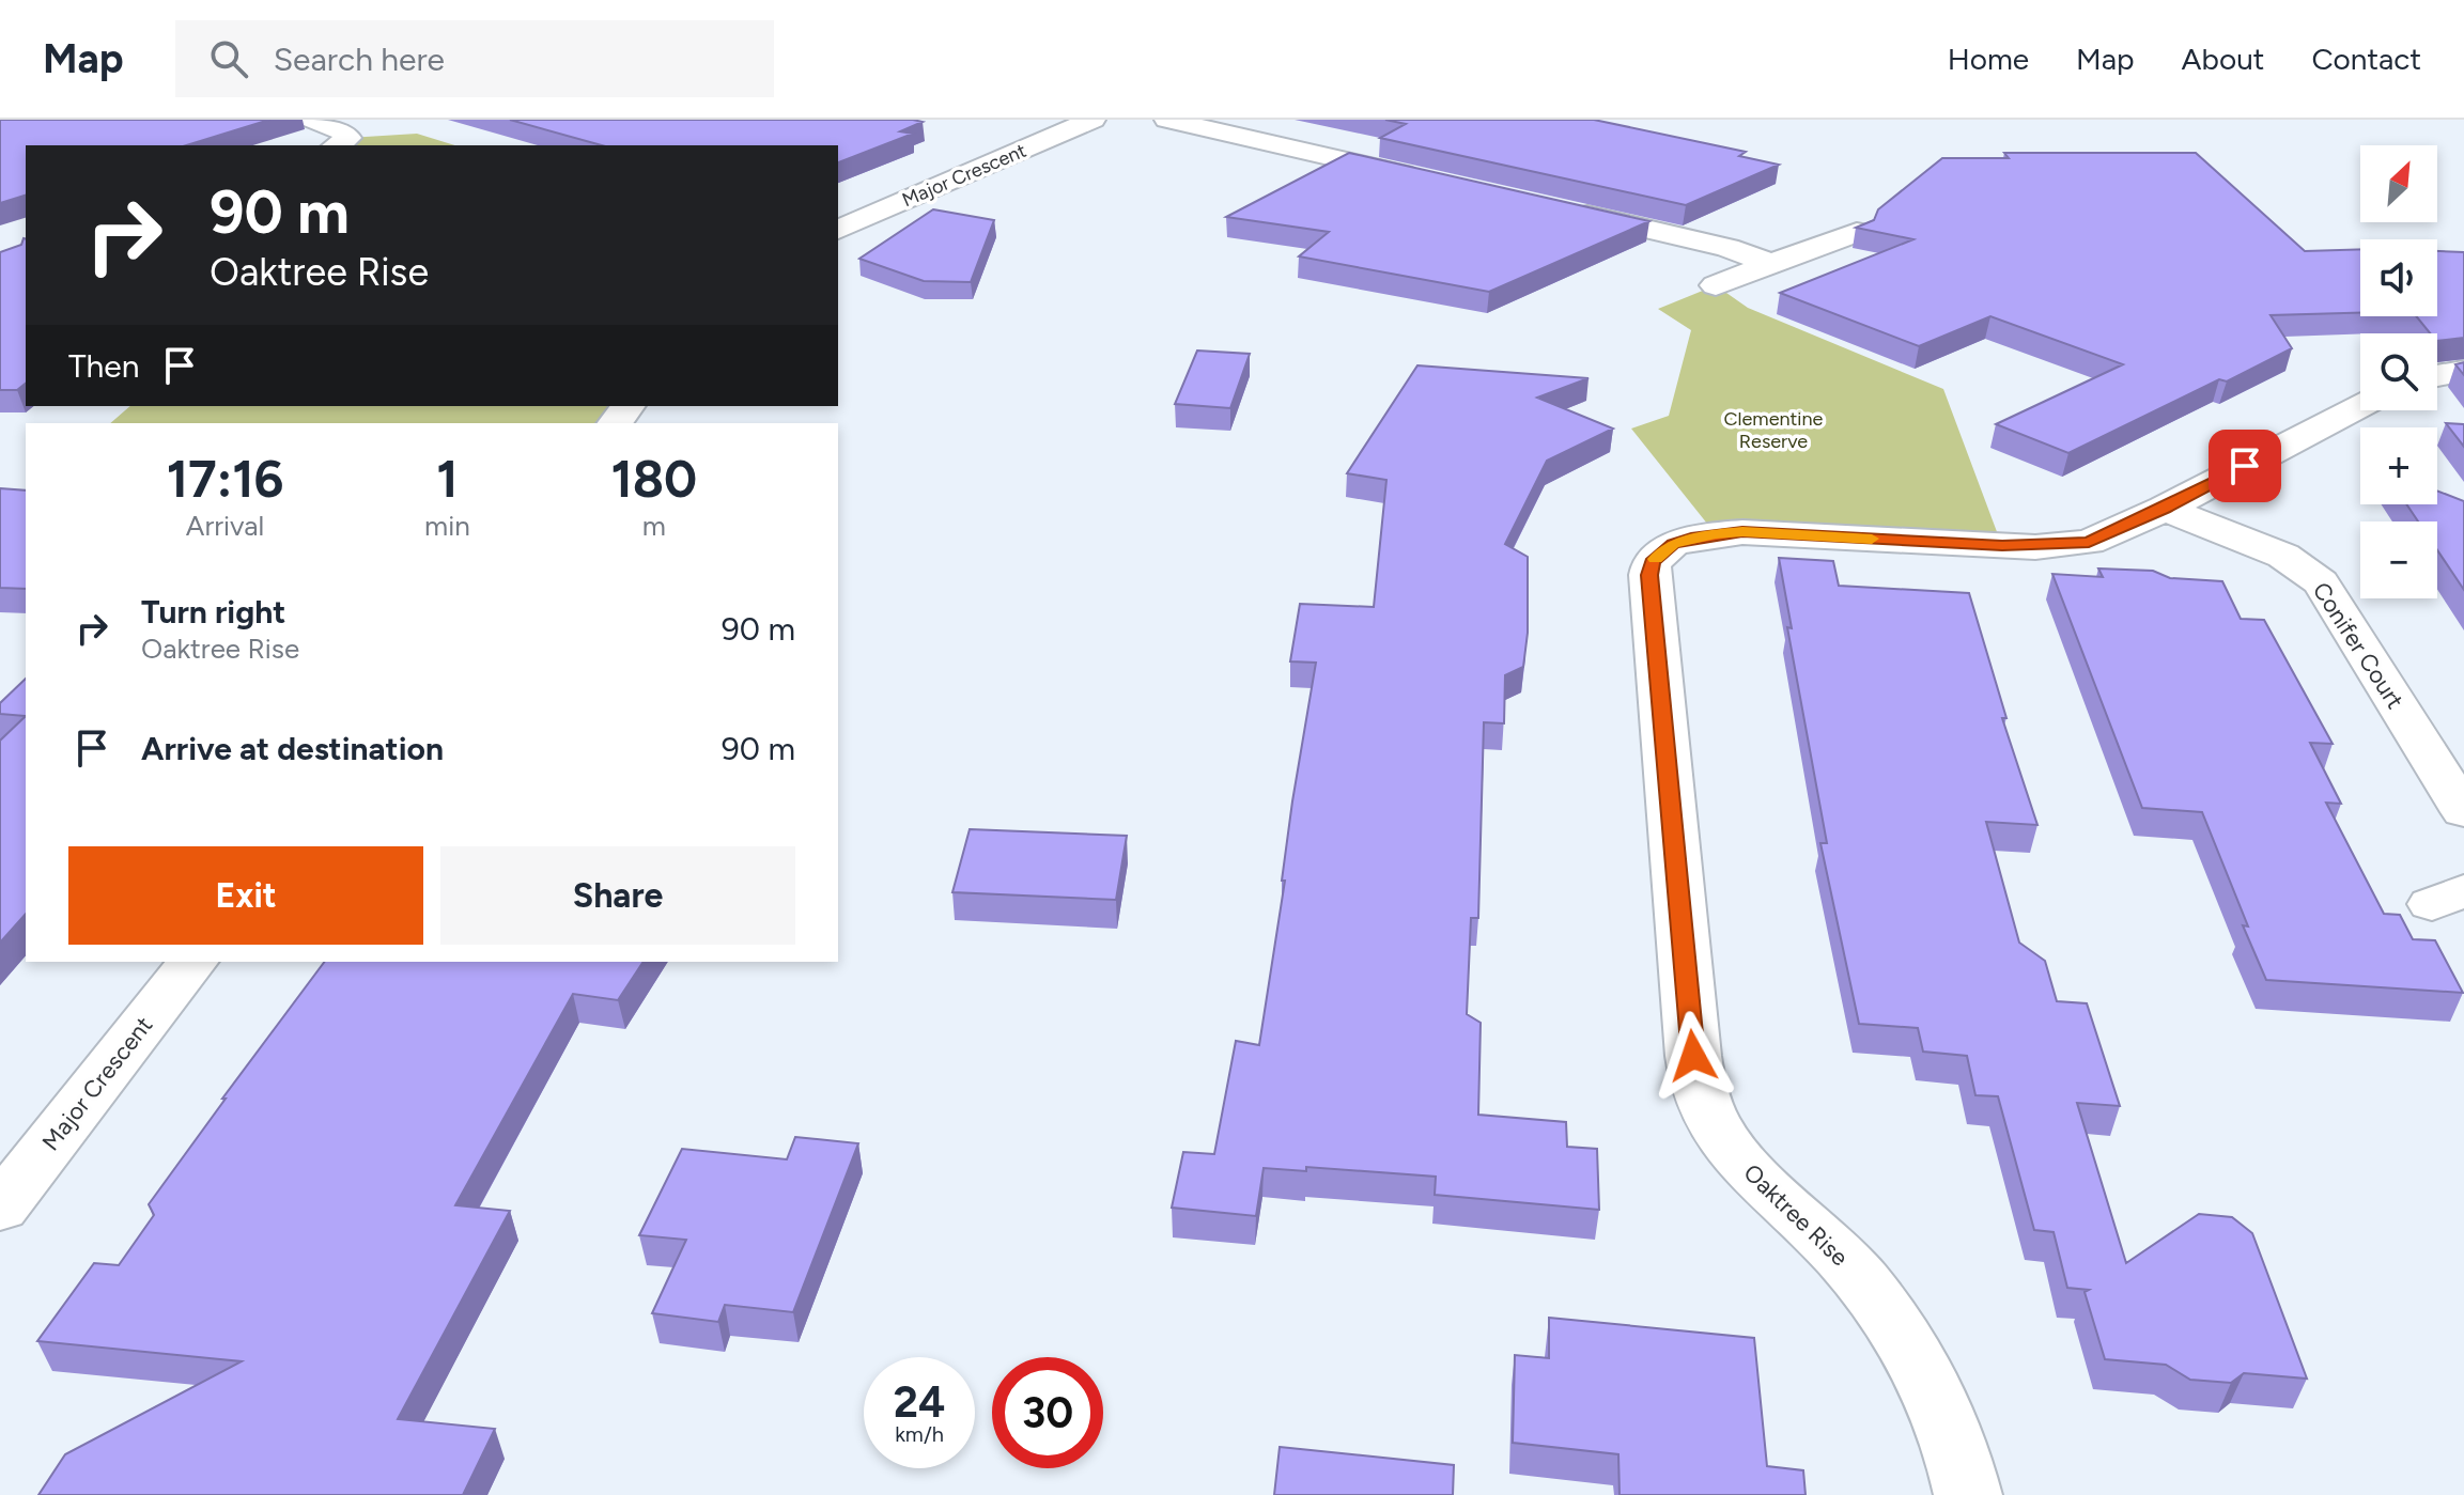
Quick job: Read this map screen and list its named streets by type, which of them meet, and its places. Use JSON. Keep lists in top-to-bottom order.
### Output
{
  "streets": {
    "street": ["Major Crescent", "Conifer Court", "Oaktree Rise"]
  },
  "crossings": [
    ["Conifer Court", "Oaktree Rise"]
  ],
  "parks": ["Clementine Reserve"],
  "north": "top right",
  "page": {
    "header": "Map",
    "search": "Search here",
    "nav": [
      "Home",
      "Map",
      "About",
      "Contact"
    ],
    "map_buttons": ["+", "−"],
    "turn": ["90 m", "Oaktree Rise"],
    "then": "Then",
    "eta": [
      "17:16",
      "Arrival",
      "1",
      "min",
      "180",
      "m"
    ],
    "list": [
      {
        "name": "Turn right",
        "note": "Oaktree Rise",
        "value": "90 m"
      },
      {
        "name": "Arrive at destination",
        "value": "90 m"
      }
    ],
    "buttons": ["Exit", "Share"],
    "speed": "24 km/h",
    "limit": "30"
  }
}
